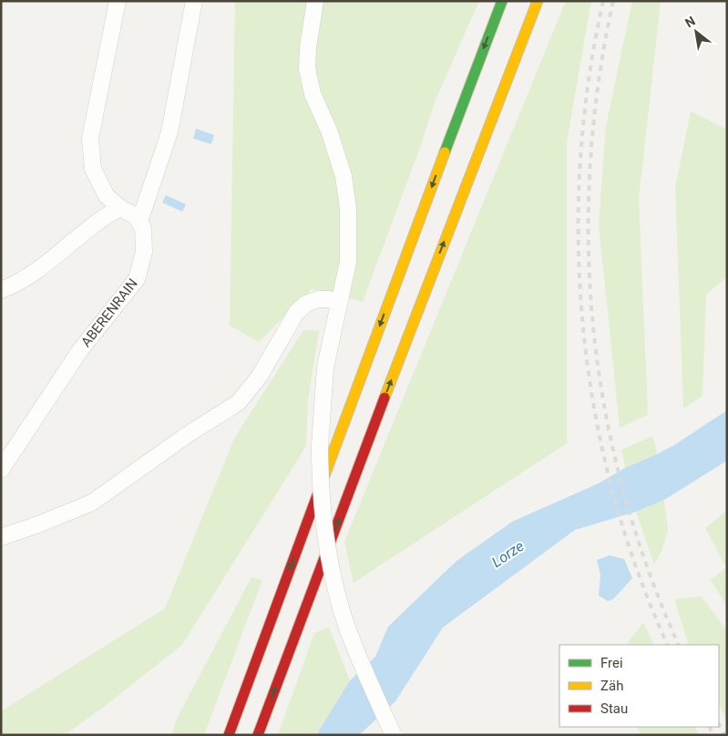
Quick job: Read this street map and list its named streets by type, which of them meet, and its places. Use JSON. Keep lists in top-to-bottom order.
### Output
{
  "streets": {
    "street": ["ABERENRAIN"]
  },
  "water": ["Lorze"],
  "legend": ["Frei", "Zäh", "Stau"],
  "north": "top left"
}
